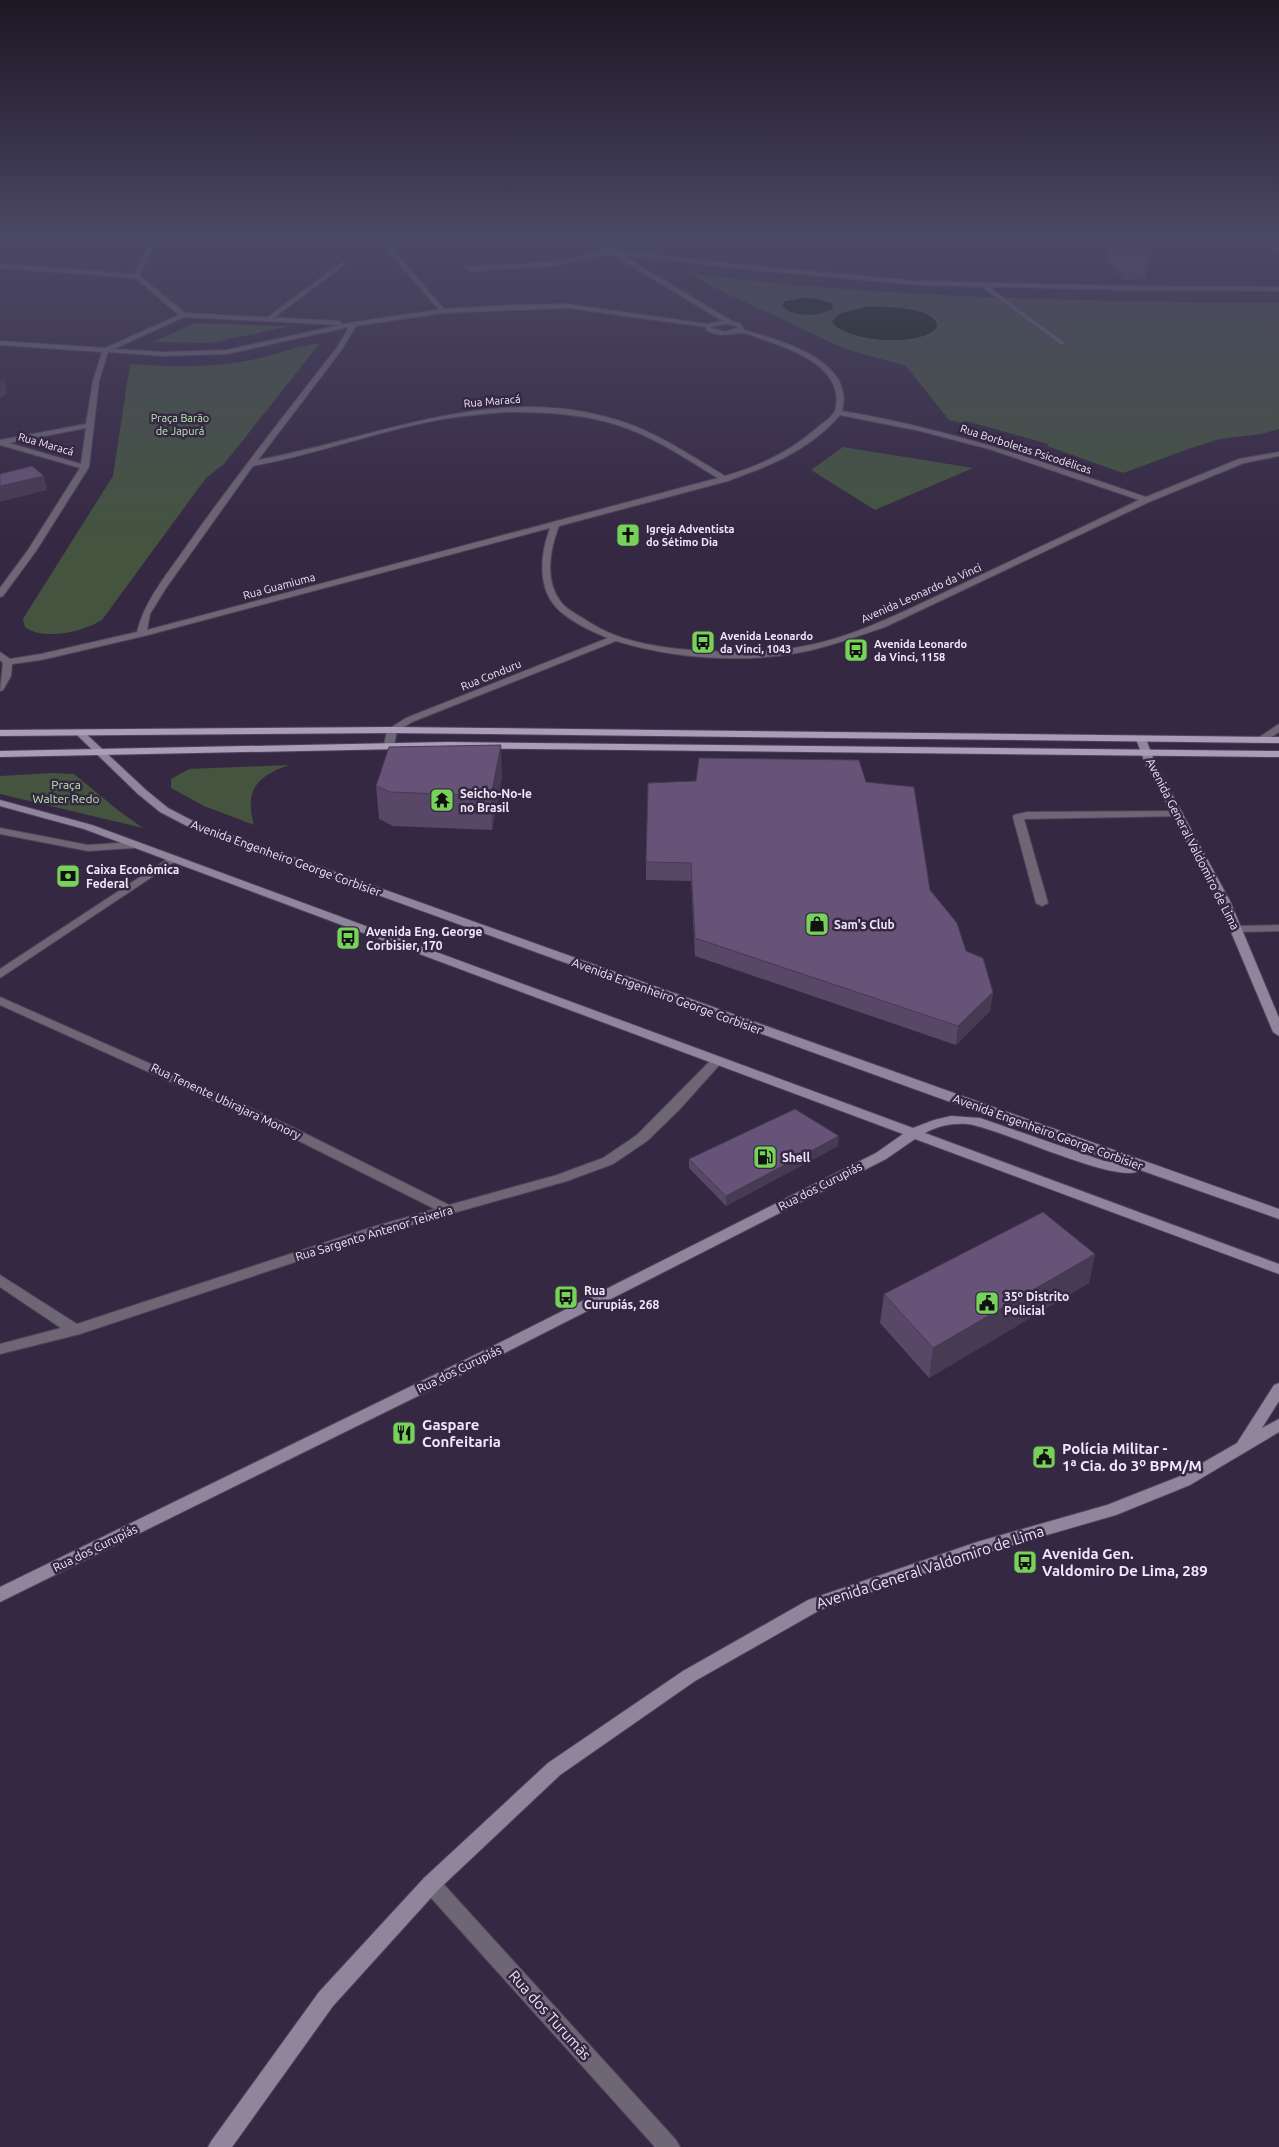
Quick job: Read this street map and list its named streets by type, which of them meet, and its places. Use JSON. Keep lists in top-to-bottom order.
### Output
{
  "streets": {
    "main road": ["Avenida General Valdomiro de Lima", "Avenida Engenheiro George Corbisier", "Rua dos Curupiás"],
    "street": [
      "Rua Maracá",
      "Rua Borboletas Psicodélicas",
      "Rua Guamiuma",
      "Avenida Leonardo da Vinci",
      "Rua Conduru",
      "Rua Tenente Ubirajara Monory",
      "Rua Sargento Antenor Teixeira",
      "Rua dos Turumãs"
    ]
  },
  "crossings": [
    ["Rua Borboletas Psicodélicas", "Avenida Leonardo da Vinci"],
    ["Rua Guamiuma", "Avenida Leonardo da Vinci"],
    ["Avenida Leonardo da Vinci", "Rua Conduru"],
    ["Avenida General Valdomiro de Lima", "Rua dos Turumãs"],
    ["Avenida Engenheiro George Corbisier", "Rua dos Curupiás"],
    ["Rua Tenente Ubirajara Monory", "Rua Sargento Antenor Teixeira"]
  ],
  "parks": ["Praça Barão de Japurá", "Praça Walter Redo"],
  "places": {
    "church": ["Igreja Adventista do Sétimo Dia"],
    "bus stop": [
      "Avenida Leonardo da Vinci, 1043",
      "Avenida Leonardo da Vinci, 1158",
      "Avenida Eng. George Corbisier, 170",
      "Rua Curupiás, 268",
      "Avenida Gen. Valdomiro De Lima, 289"
    ],
    "temple": ["Seicho-No-Ie no Brasil"],
    "bank": ["Caixa Econômica Federal"],
    "shop": ["Sam's Club"],
    "fuel station": ["Shell"],
    "public building": ["35º Distrito Policial", "Polícia Militar - 1ª Cia. do 3º BPM/M"],
    "restaurant": ["Gaspare Confeitaria"]
  }
}
